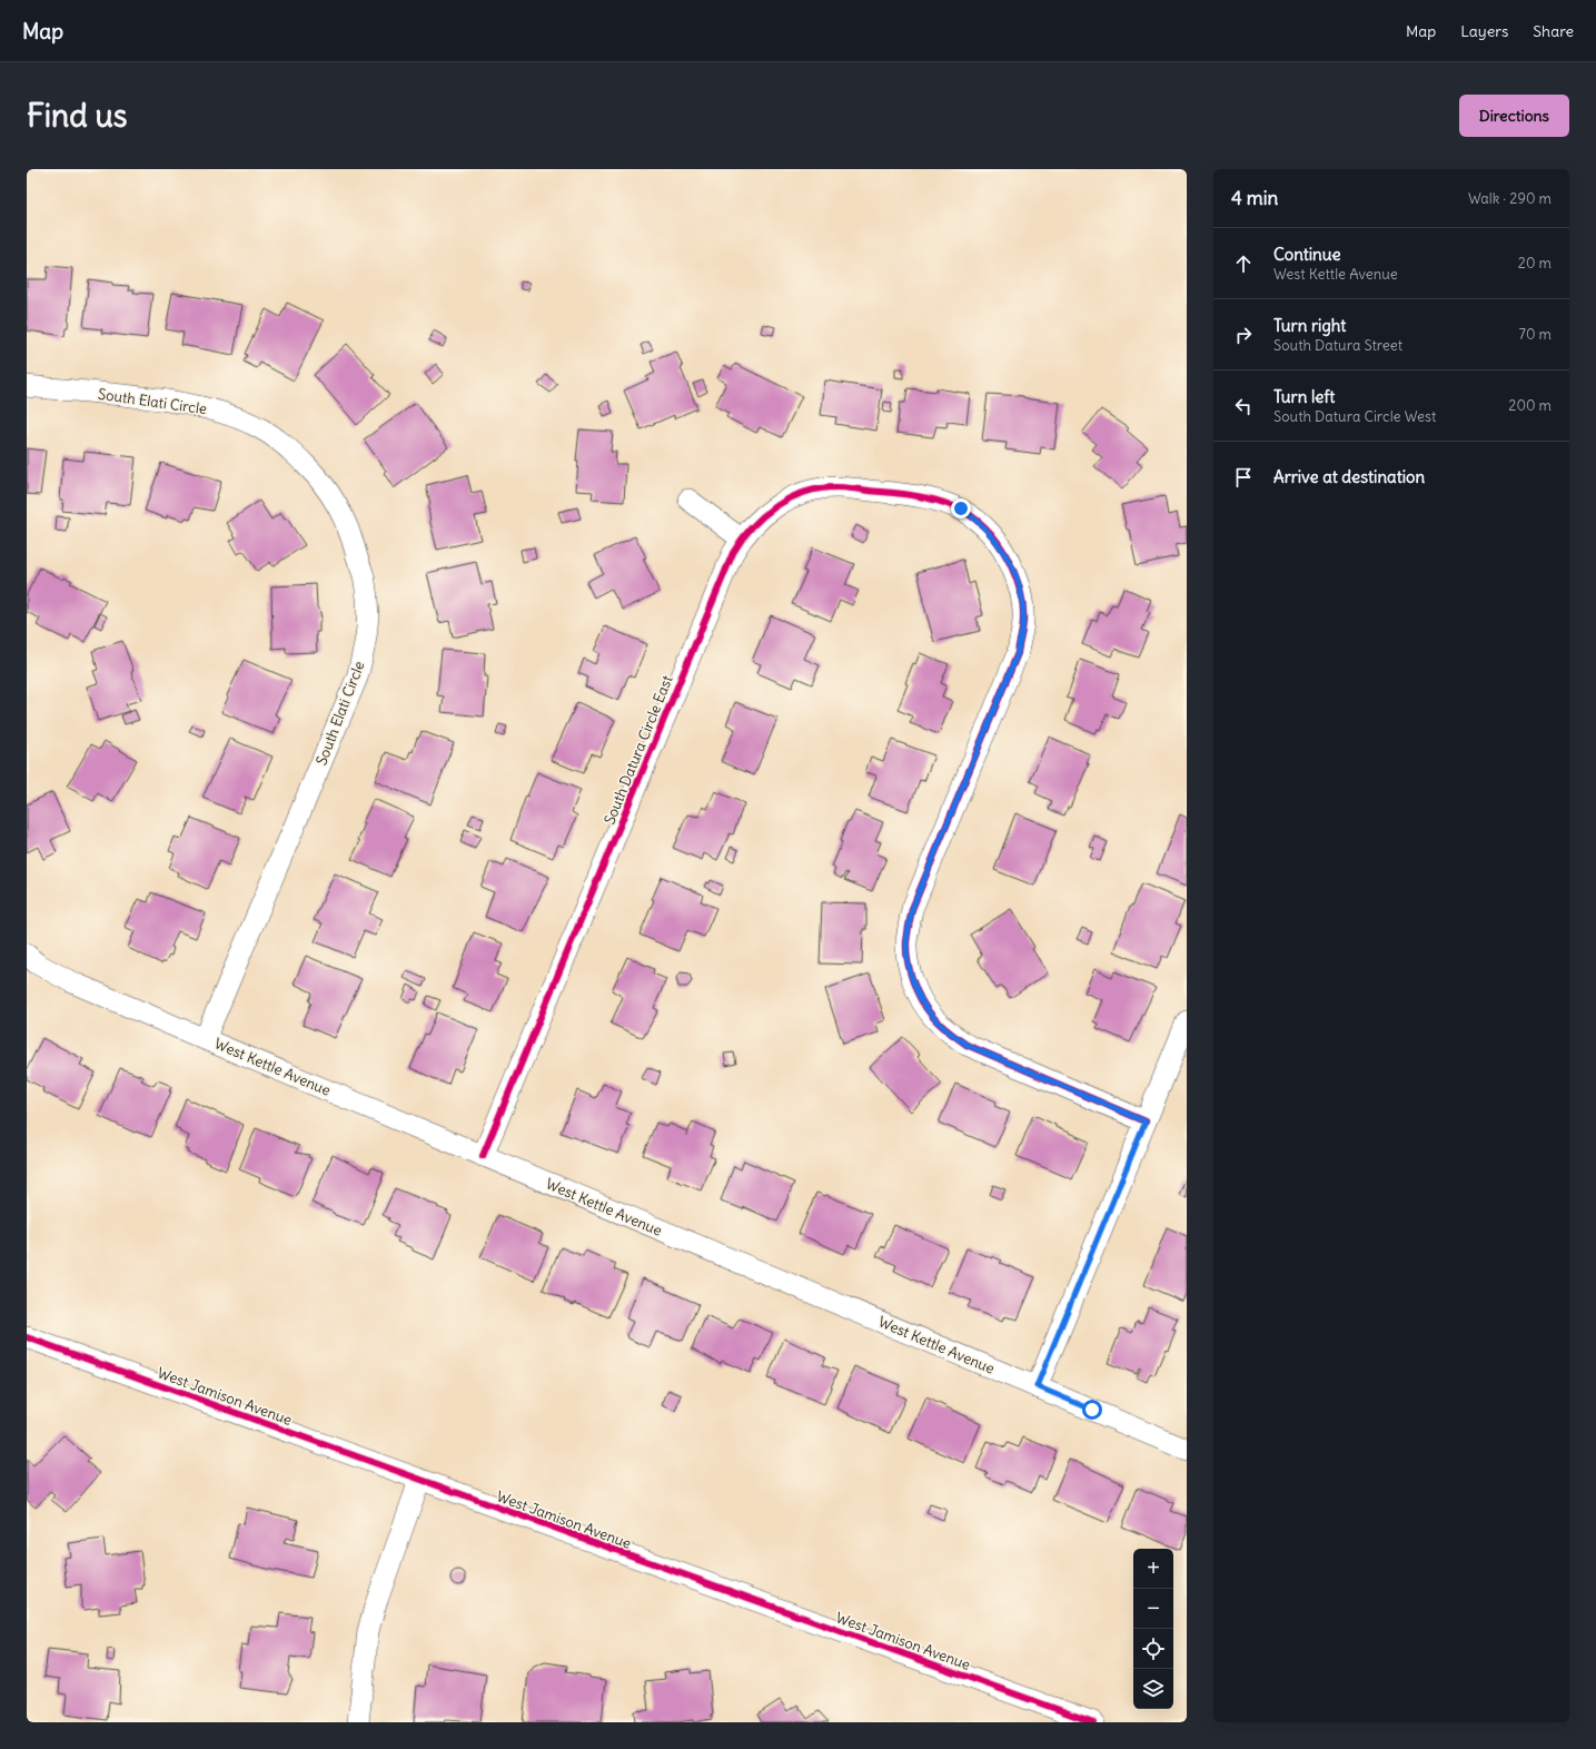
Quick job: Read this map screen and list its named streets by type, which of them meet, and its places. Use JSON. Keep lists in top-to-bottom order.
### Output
{
  "streets": {
    "street": [
      "South Elati Circle",
      "South Datura Circle East",
      "West Kettle Avenue",
      "West Jamison Avenue"
    ]
  },
  "crossings": [
    ["South Elati Circle", "West Kettle Avenue"],
    ["South Datura Circle East", "West Kettle Avenue"]
  ],
  "page": {
    "header": "Map",
    "nav": ["Map", "Layers", "Share"],
    "buttons": "Directions",
    "title": "Find us",
    "heading": ["4 min", "Walk · 290 m"],
    "list": [
      ["Continue", "West Kettle Avenue", "20 m"],
      ["Turn right", "South Datura Street", "70 m"],
      ["Turn left", "South Datura Circle West", "200 m"],
      "Arrive at destination"
    ],
    "map_buttons": ["+", "−"]
  }
}
